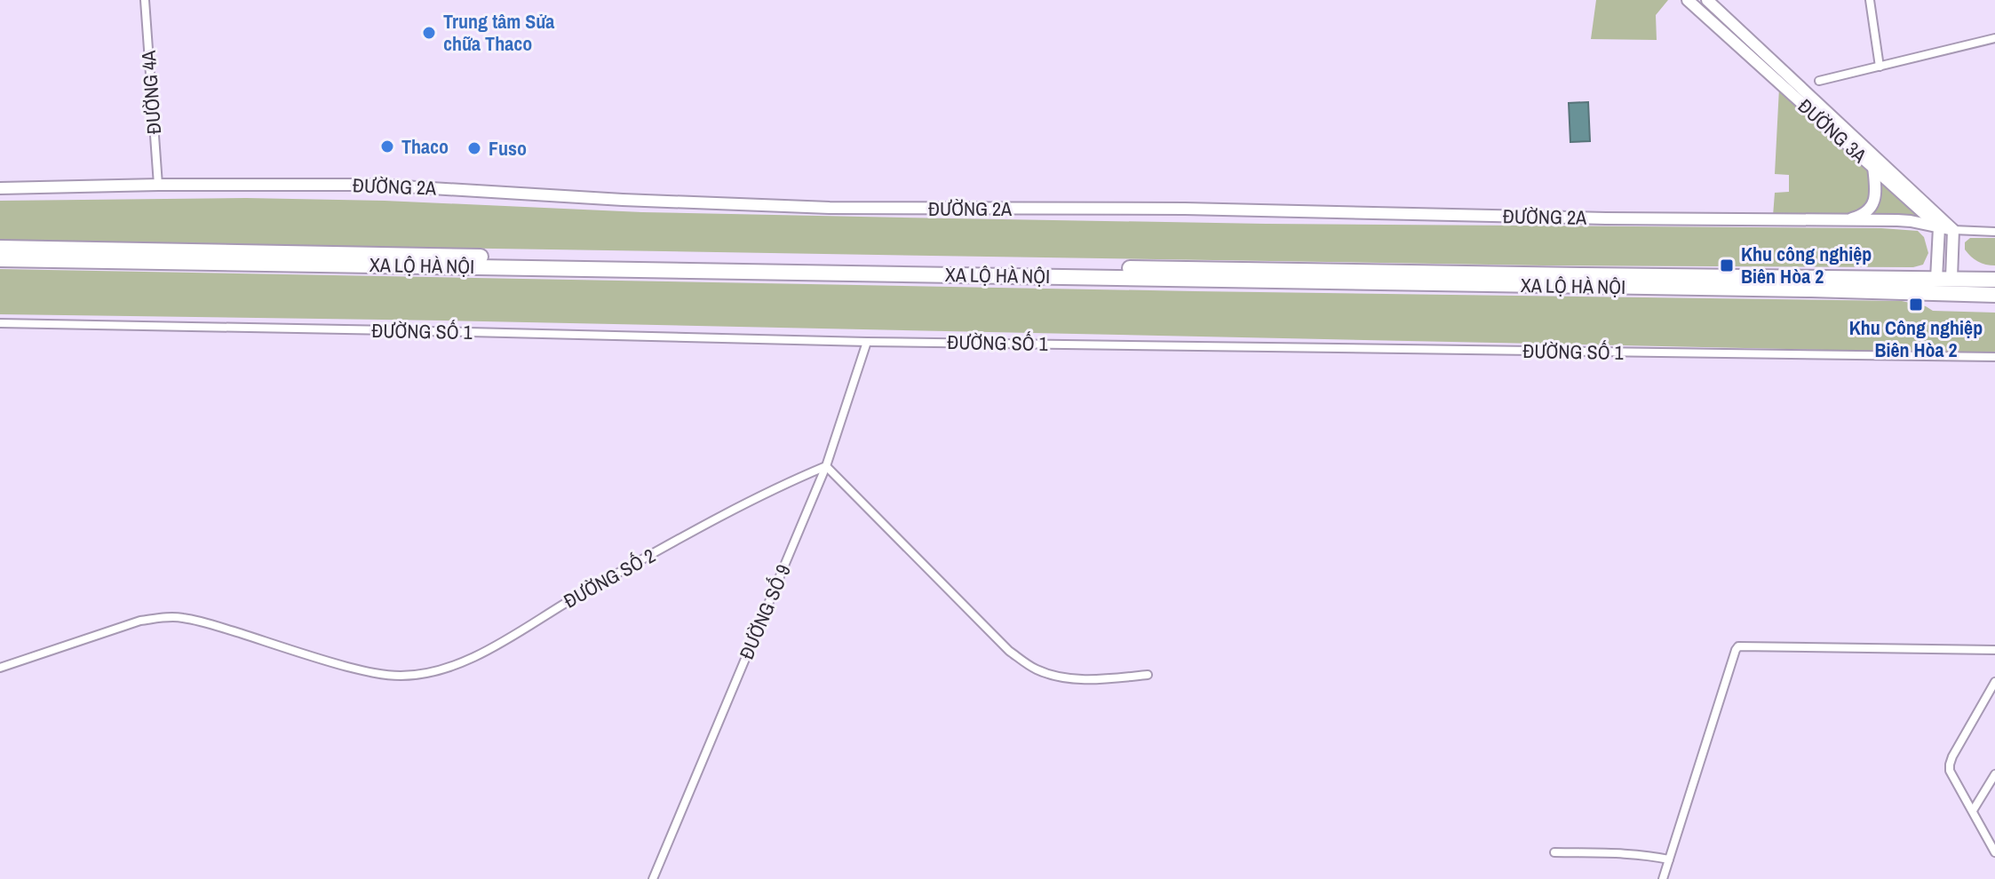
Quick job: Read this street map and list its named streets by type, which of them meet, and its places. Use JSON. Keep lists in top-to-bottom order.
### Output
{
  "streets": {
    "highway": ["XA LỘ HÀ NỘI"],
    "street": [
      "ĐƯỜNG 4A",
      "ĐƯỜNG 3A",
      "ĐƯỜNG 2A",
      "ĐƯỜNG SỐ 1",
      "ĐƯỜNG SỐ 2",
      "ĐƯỜNG SỐ 9"
    ]
  },
  "crossings": [
    ["ĐƯỜNG 4A", "ĐƯỜNG 2A"],
    ["ĐƯỜNG 3A", "ĐƯỜNG 2A"],
    ["ĐƯỜNG SỐ 1", "ĐƯỜNG SỐ 9"],
    ["ĐƯỜNG SỐ 2", "ĐƯỜNG SỐ 9"]
  ],
  "places": {
    "other": ["Trung tâm Sửa chữa Thaco", "Thaco", "Fuso"],
    "transit": ["Khu công nghiệp Biên Hòa 2", "Khu Công nghiệp Biên Hòa 2"]
  }
}
